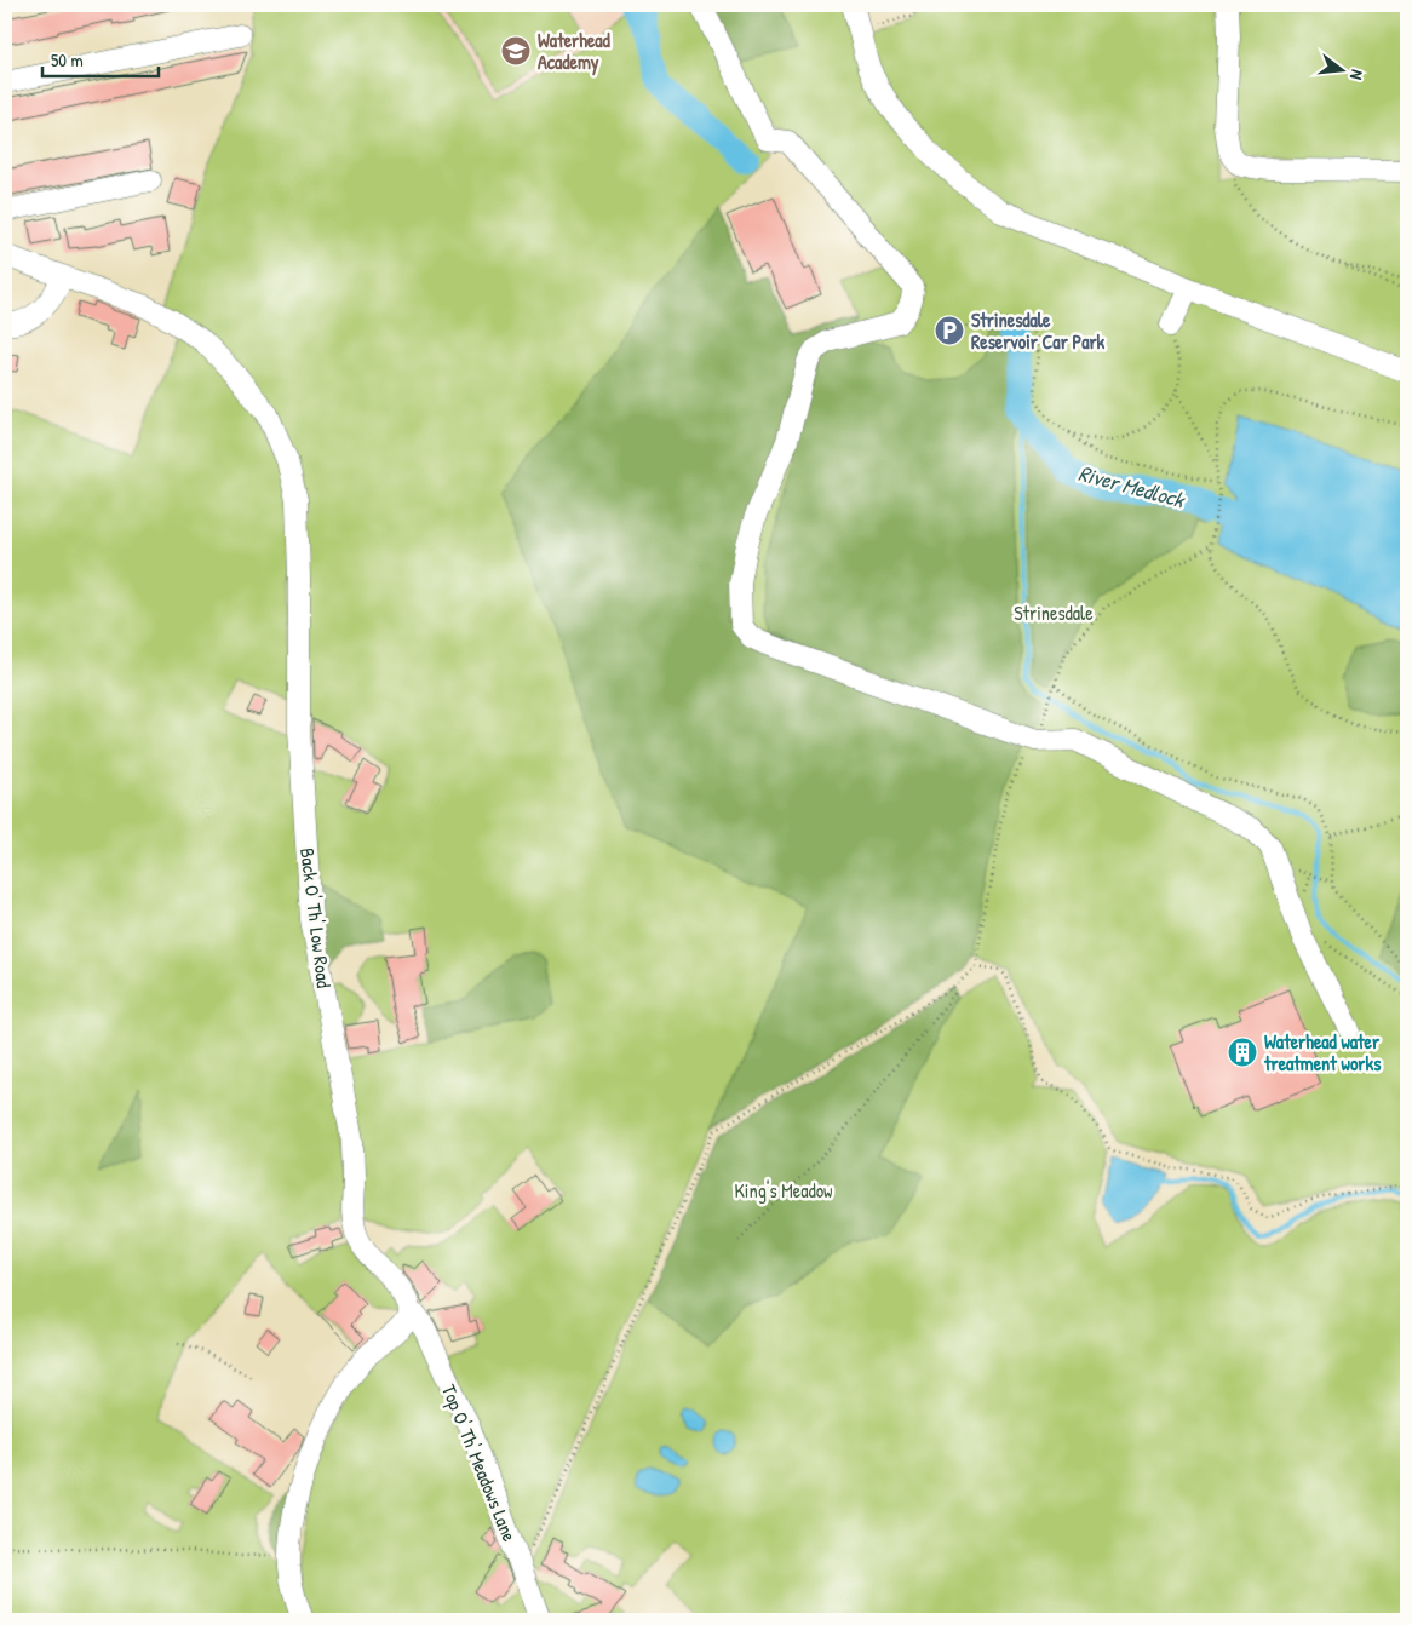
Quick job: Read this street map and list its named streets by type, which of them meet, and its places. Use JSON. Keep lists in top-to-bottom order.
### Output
{
  "streets": {
    "street": ["Back O' Th' Low Road", "Top O' Th' Meadows Lane"]
  },
  "crossings": [
    ["Back O' Th' Low Road", "Top O' Th' Meadows Lane"]
  ],
  "water": ["River Medlock"],
  "parks": ["Strinesdale", "King's Meadow"],
  "places": {
    "school or university": ["Waterhead Academy"],
    "parking": ["Strinesdale Reservoir Car Park"],
    "building": ["Waterhead water treatment works"]
  },
  "scale_bar": "50 m",
  "north": "right"
}
